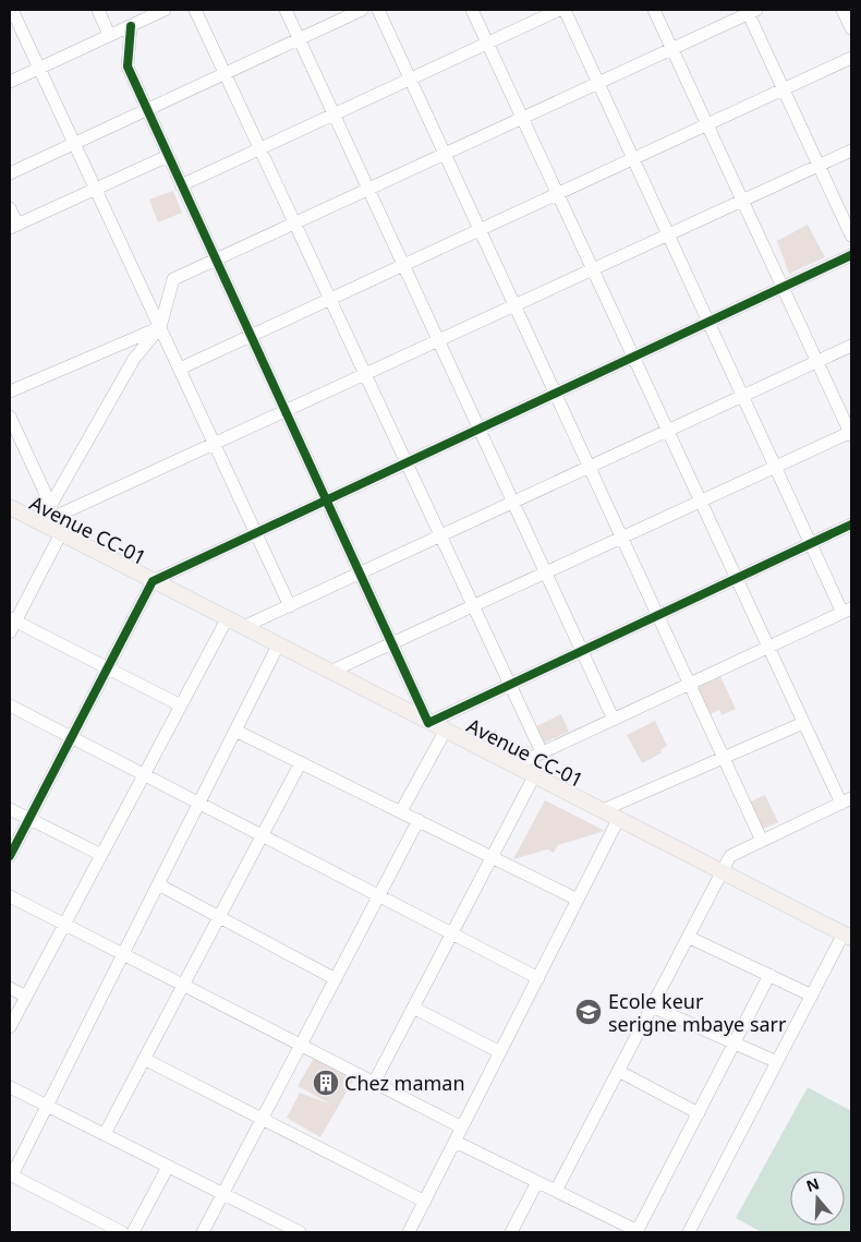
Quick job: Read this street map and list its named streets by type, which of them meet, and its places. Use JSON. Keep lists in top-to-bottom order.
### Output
{
  "streets": {
    "main road": ["Avenue CC-01"]
  },
  "places": {
    "school or university": ["Ecole keur serigne mbaye sarr"],
    "building": ["Chez maman"]
  },
  "north": "top"
}
